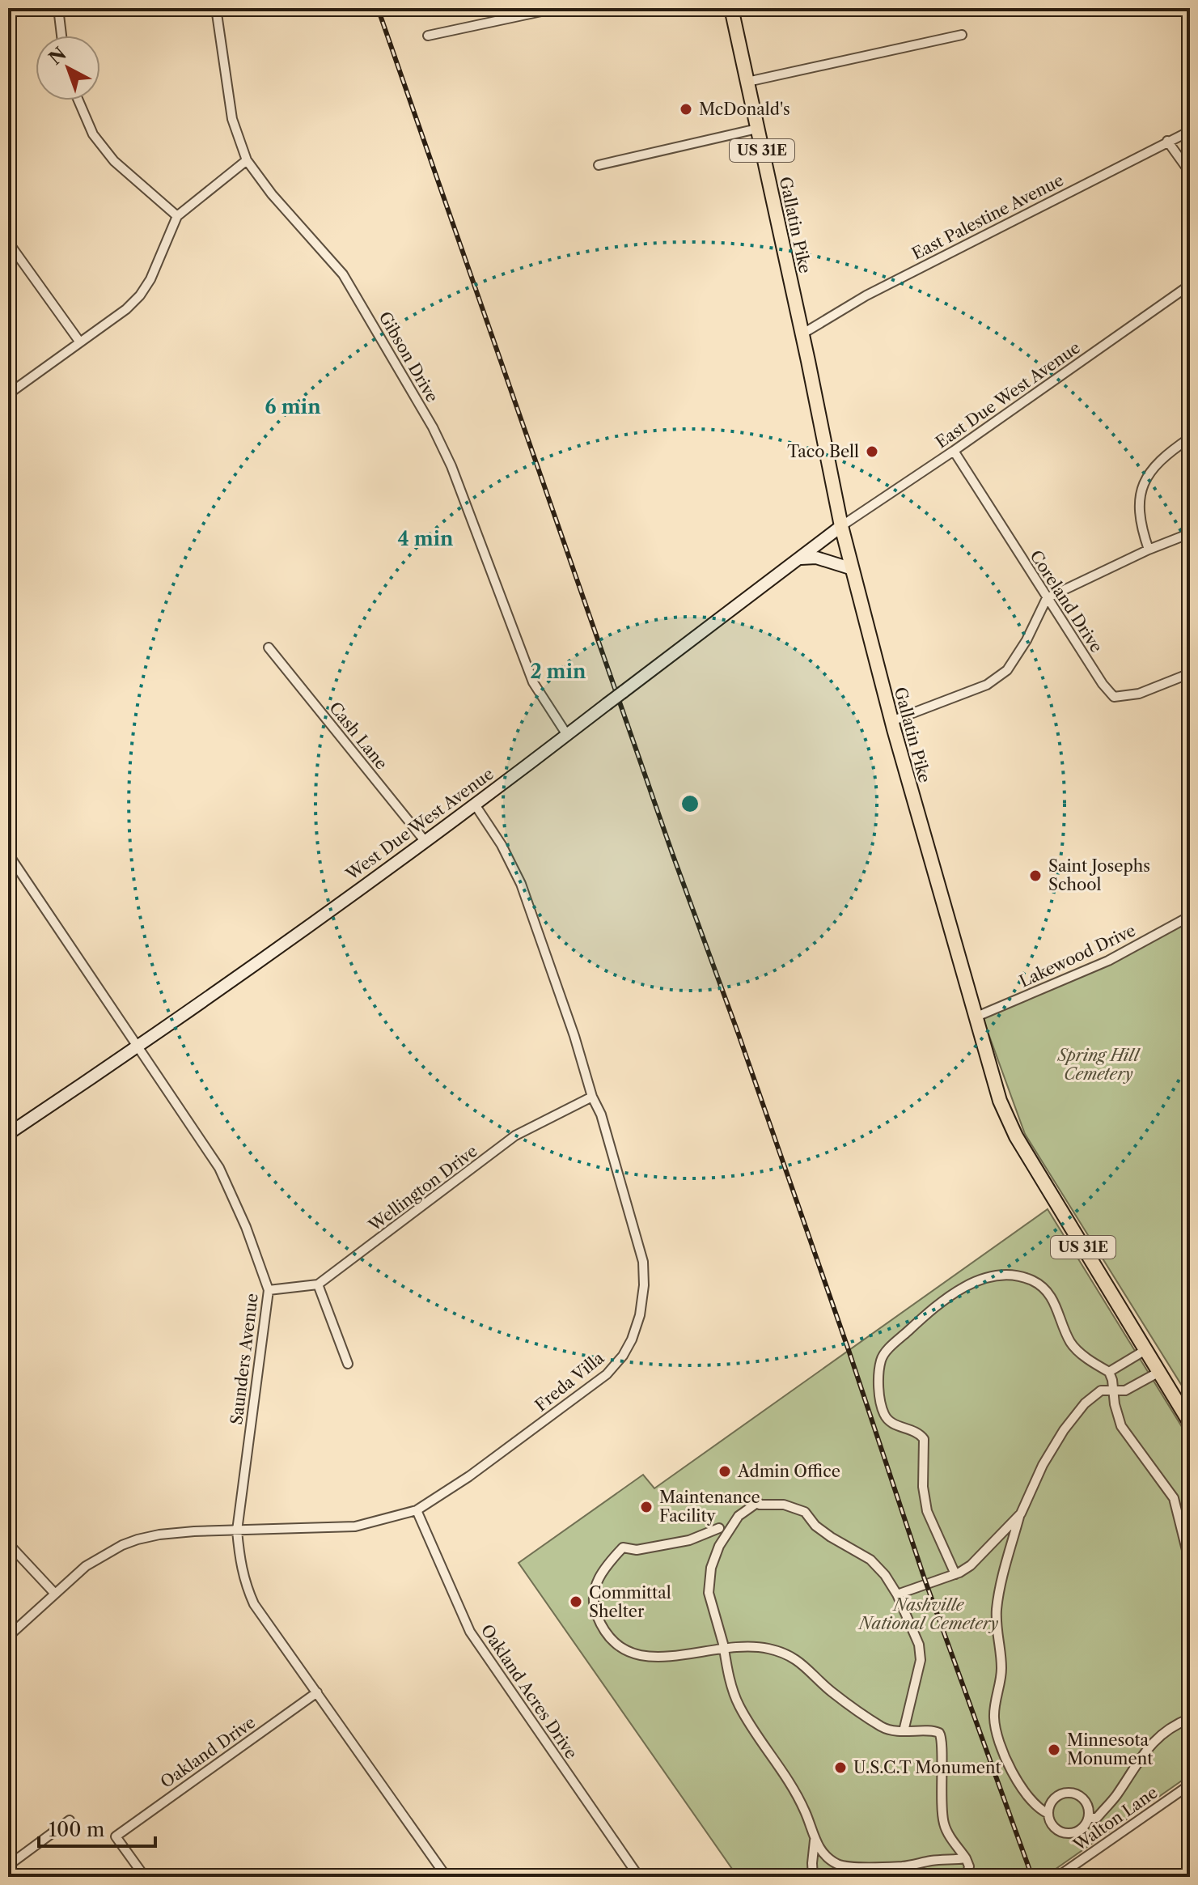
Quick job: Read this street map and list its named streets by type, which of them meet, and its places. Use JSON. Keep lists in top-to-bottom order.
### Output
{
  "streets": {
    "main road": ["US 31E", "Gallatin Pike", "West Due West Avenue"],
    "street": [
      "East Palestine Avenue",
      "Gibson Drive",
      "East Due West Avenue",
      "Coreland Drive",
      "Cash Lane",
      "Lakewood Drive",
      "Wellington Drive",
      "Saunders Avenue",
      "Freda Villa",
      "Oakland Acres Drive",
      "Oakland Drive",
      "Walton Lane"
    ]
  },
  "crossings": [
    ["East Palestine Avenue", "Gallatin Pike"],
    ["Gallatin Pike", "East Due West Avenue"],
    ["Gallatin Pike", "West Due West Avenue"],
    ["Gallatin Pike", "Lakewood Drive"],
    ["Gibson Drive", "West Due West Avenue"],
    ["East Due West Avenue", "Coreland Drive"],
    ["East Due West Avenue", "West Due West Avenue"],
    ["Cash Lane", "West Due West Avenue"],
    ["West Due West Avenue", "Saunders Avenue"],
    ["West Due West Avenue", "Freda Villa"],
    ["Wellington Drive", "Freda Villa"],
    ["Saunders Avenue", "Freda Villa"],
    ["Saunders Avenue", "Oakland Drive"],
    ["Freda Villa", "Oakland Acres Drive"]
  ],
  "parks": ["Spring Hill Cemetery", "Nashville National Cemetery"],
  "places": [
    "McDonald's",
    "Taco Bell",
    "Saint Josephs School",
    "Admin Office",
    "Maintenance Facility",
    "Committal Shelter",
    "Minnesota Monument",
    "U.S.C.T Monument"
  ],
  "scale_bar": "100 m",
  "north": "top left",
  "rings": ["6 min", "4 min", "2 min"]
}
